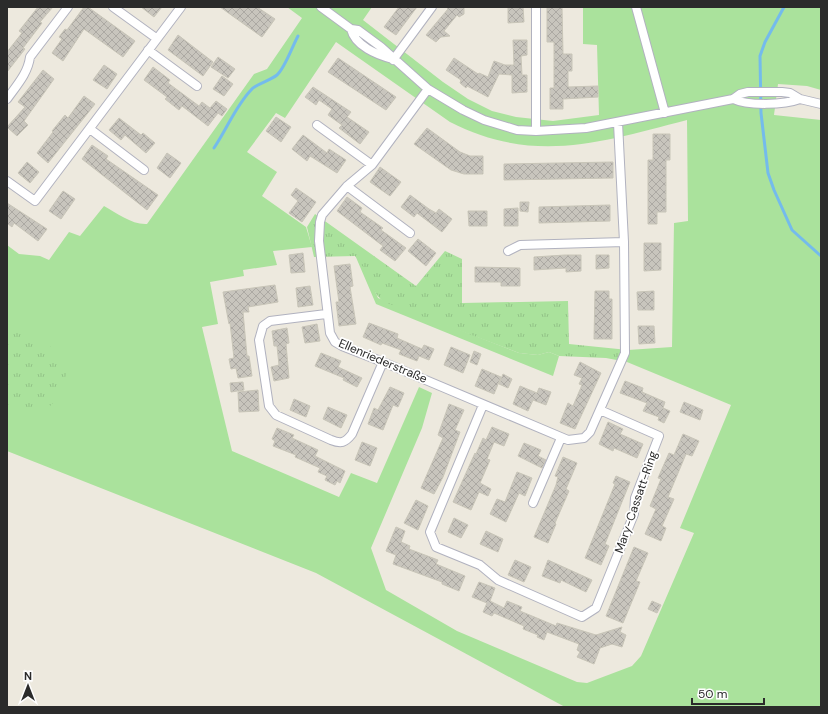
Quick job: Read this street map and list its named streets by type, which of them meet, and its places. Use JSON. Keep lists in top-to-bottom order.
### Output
{
  "streets": {
    "street": ["Ellenriederstraße", "Mary-Cassatt-Ring"]
  },
  "crossings": [
    ["Ellenriederstraße", "Mary-Cassatt-Ring"]
  ],
  "scale_bar": "50 m",
  "north": "top"
}
